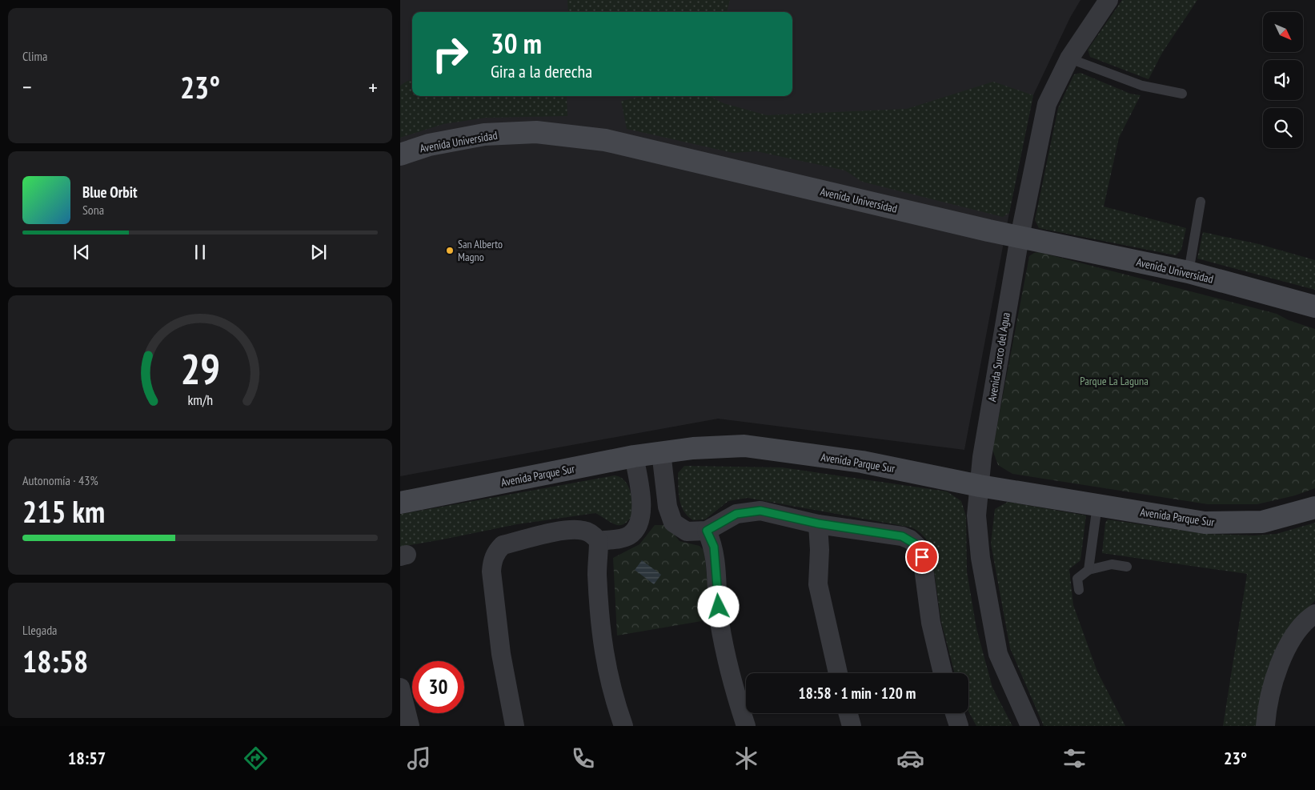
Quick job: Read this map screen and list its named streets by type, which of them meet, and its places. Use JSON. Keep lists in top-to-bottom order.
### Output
{
  "streets": {
    "street": ["Avenida Universidad", "Avenida Surco del Agua", "Avenida Parque Sur"]
  },
  "crossings": [
    ["Avenida Universidad", "Avenida Surco del Agua"],
    ["Avenida Surco del Agua", "Avenida Parque Sur"]
  ],
  "parks": ["Parque La Laguna"],
  "places": ["San Alberto Magno"],
  "north": "bottom right",
  "page": {
    "tile": [
      "Clima",
      ["Autonomía · 43%", "215 km"],
      ["Llegada", "18:58"]
    ],
    "turn": ["30 m", "Gira a la derecha"],
    "heat": ["−", "23°", "+"],
    "song": ["Blue Orbit", "Sona"],
    "limit": "30",
    "trip": "18:58 · 1 min · 120 m",
    "tabs": ["18:57", "23°"],
    "gauge": ["29", "km/h"]
  }
}
